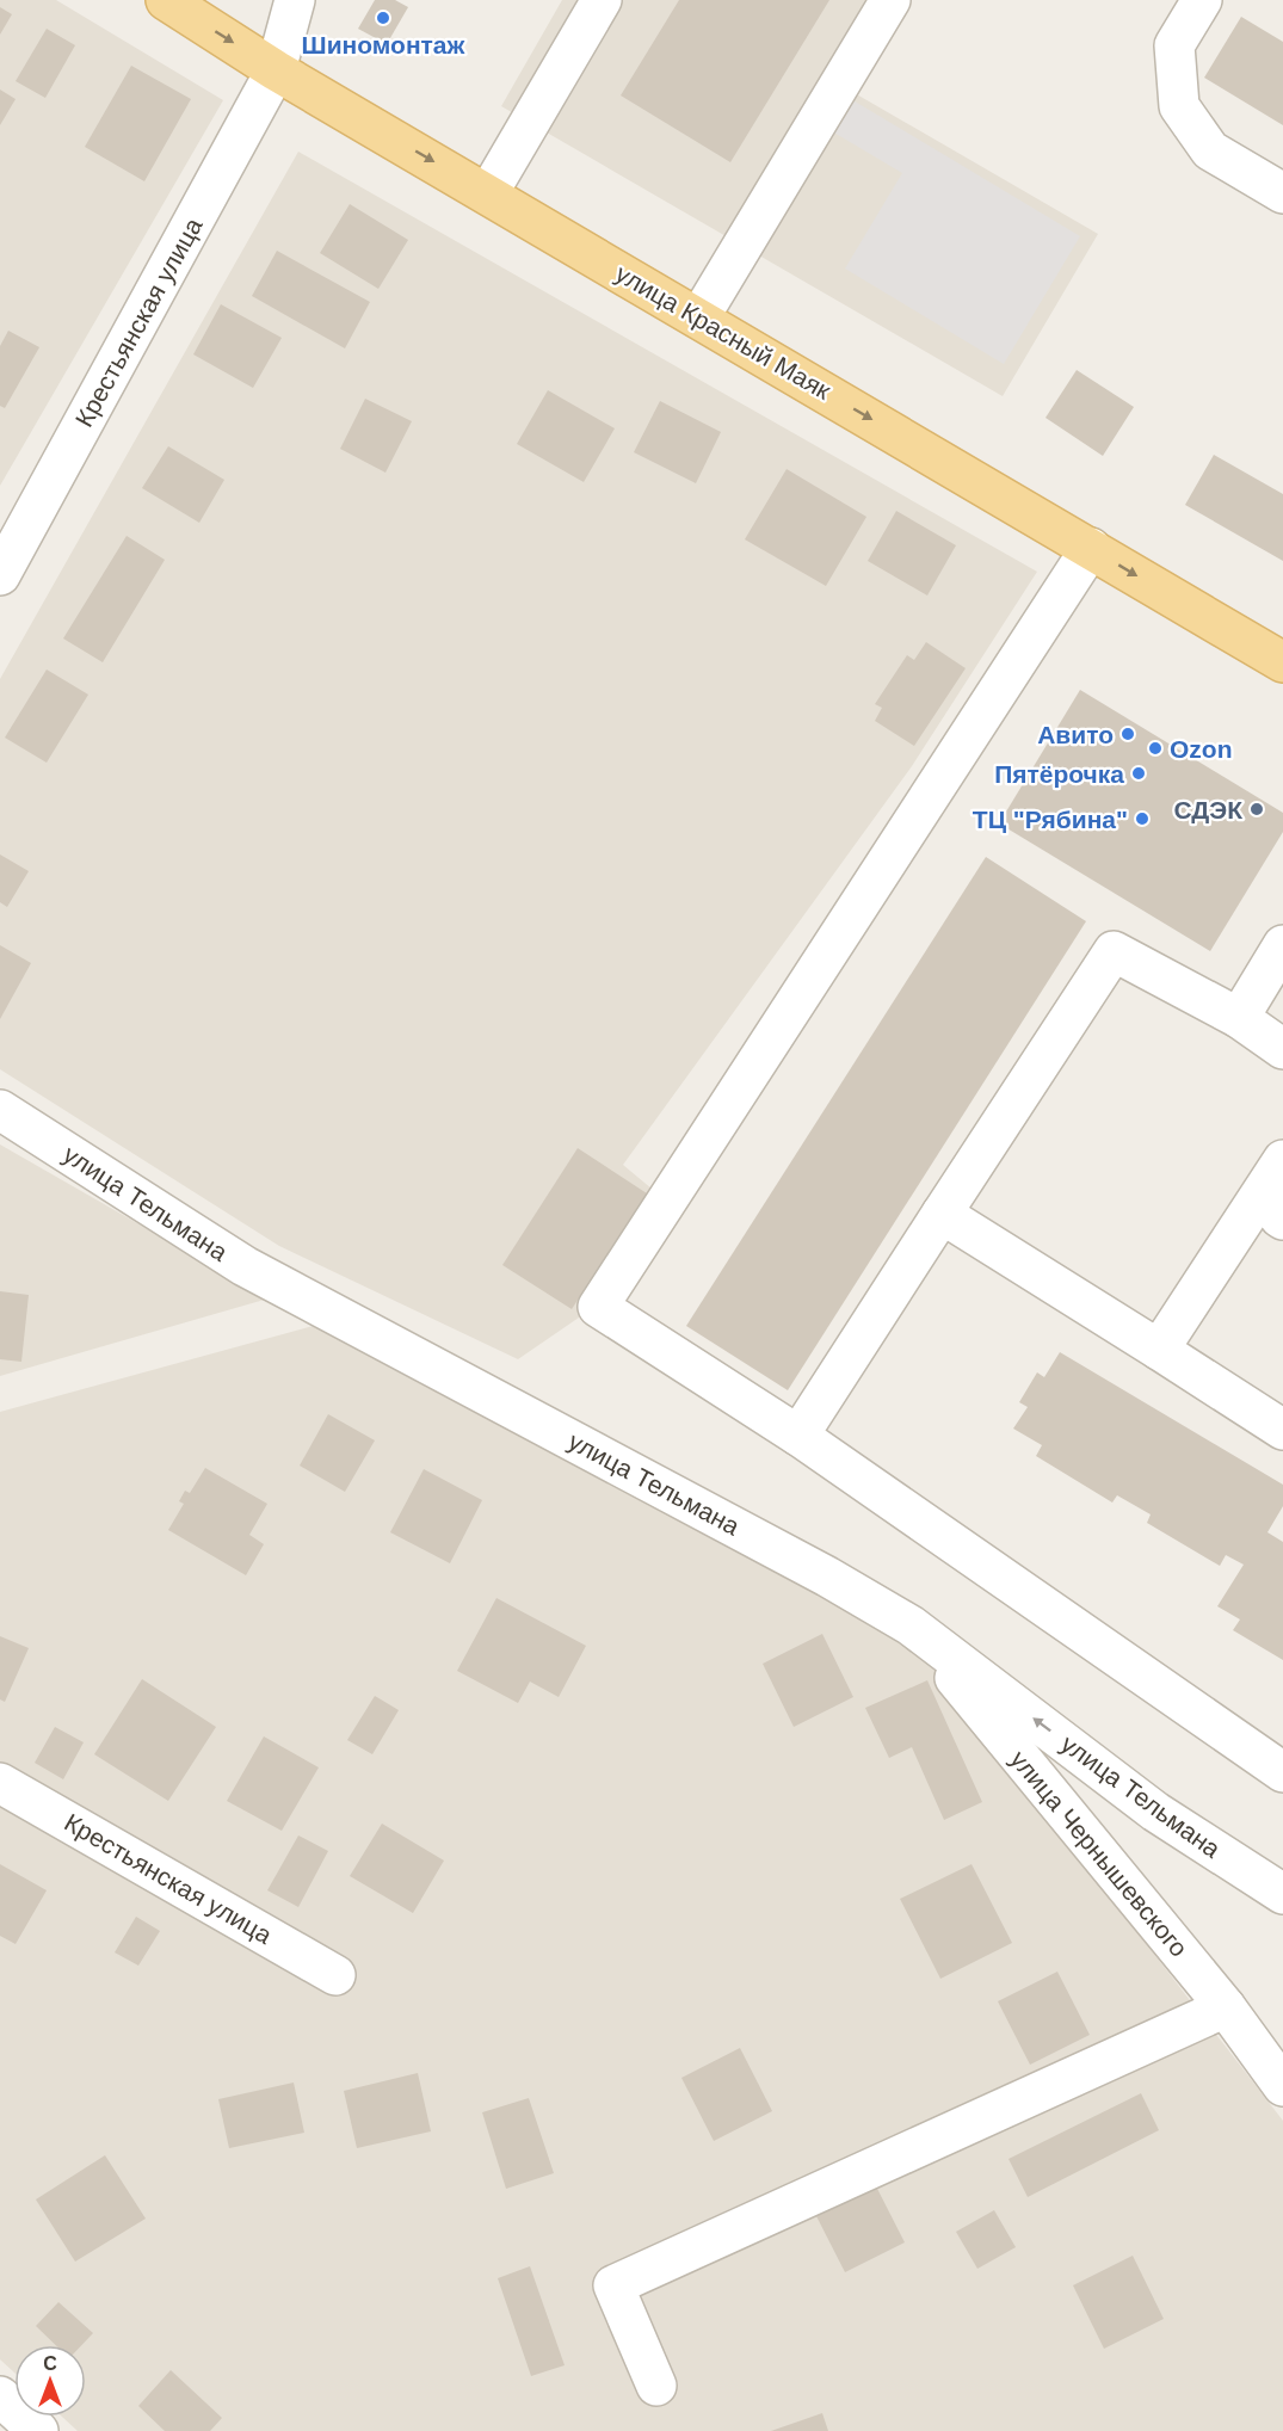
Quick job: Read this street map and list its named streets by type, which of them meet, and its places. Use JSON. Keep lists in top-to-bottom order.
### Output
{
  "streets": {
    "main road": ["улица Красный Маяк"],
    "street": ["Крестьянская улица", "улица Тельмана", "улица Чернышевского"]
  },
  "crossings": [
    ["Крестьянская улица", "улица Красный Маяк"],
    ["улица Тельмана", "улица Чернышевского"]
  ],
  "one_way": ["улица Красный Маяк"],
  "places": [
    "Шиномонтаж",
    "Авито",
    "Ozon",
    "Пятёрочка",
    "СДЭК",
    "ТЦ \"Рябина\""
  ],
  "north": "top"
}
